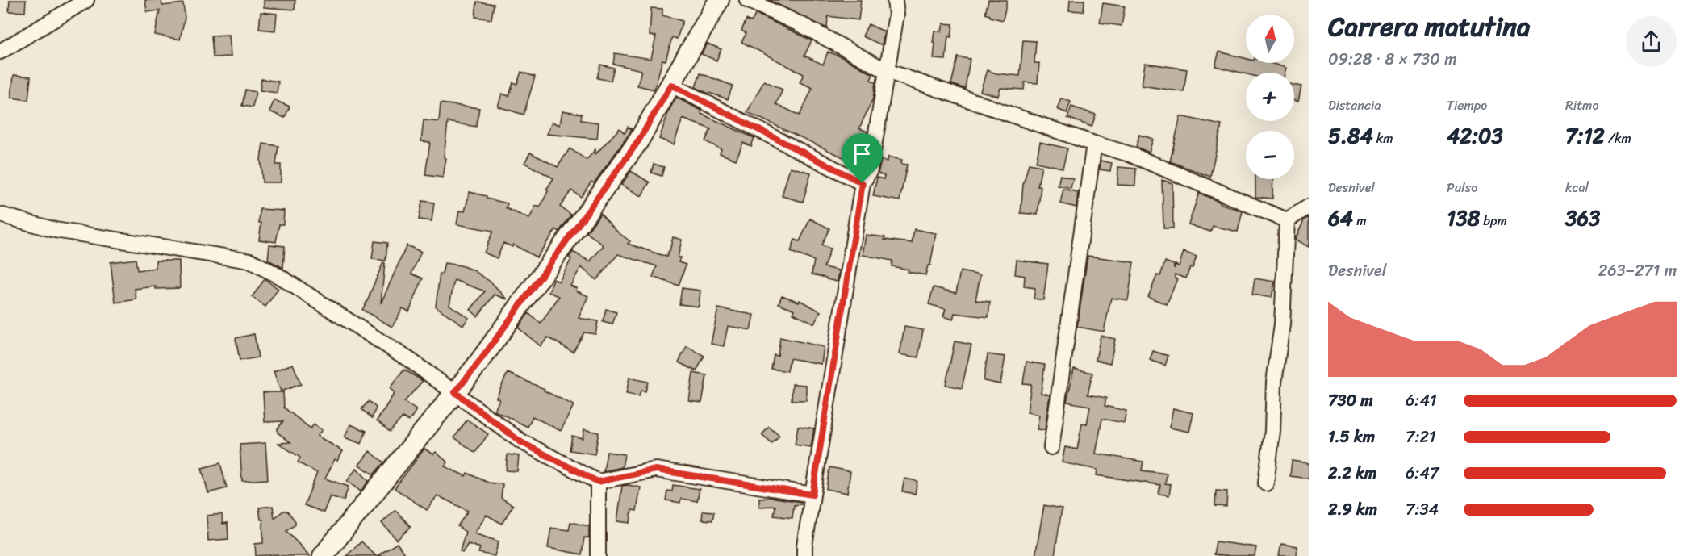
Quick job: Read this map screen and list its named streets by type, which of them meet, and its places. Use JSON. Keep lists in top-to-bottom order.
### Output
{
  "north": "top",
  "page": {
    "heading": ["Carrera matutina", "09:28 · 8 × 730 m"],
    "map_buttons": ["+", "−"],
    "stats": [
      ["Distancia", "5.84 km"],
      ["Tiempo", "42:03"],
      ["Ritmo", "7:12 /km"],
      ["Desnivel", "64 m"],
      ["Pulso", "138 bpm"],
      ["kcal", "363"]
    ],
    "chart": ["Desnivel", "263–271 m"],
    "list": [
      {
        "name": "730 m",
        "note": "6:41"
      },
      {
        "name": "1.5 km",
        "note": "7:21"
      },
      {
        "name": "2.2 km",
        "note": "6:47"
      },
      {
        "name": "2.9 km",
        "note": "7:34"
      }
    ]
  }
}
